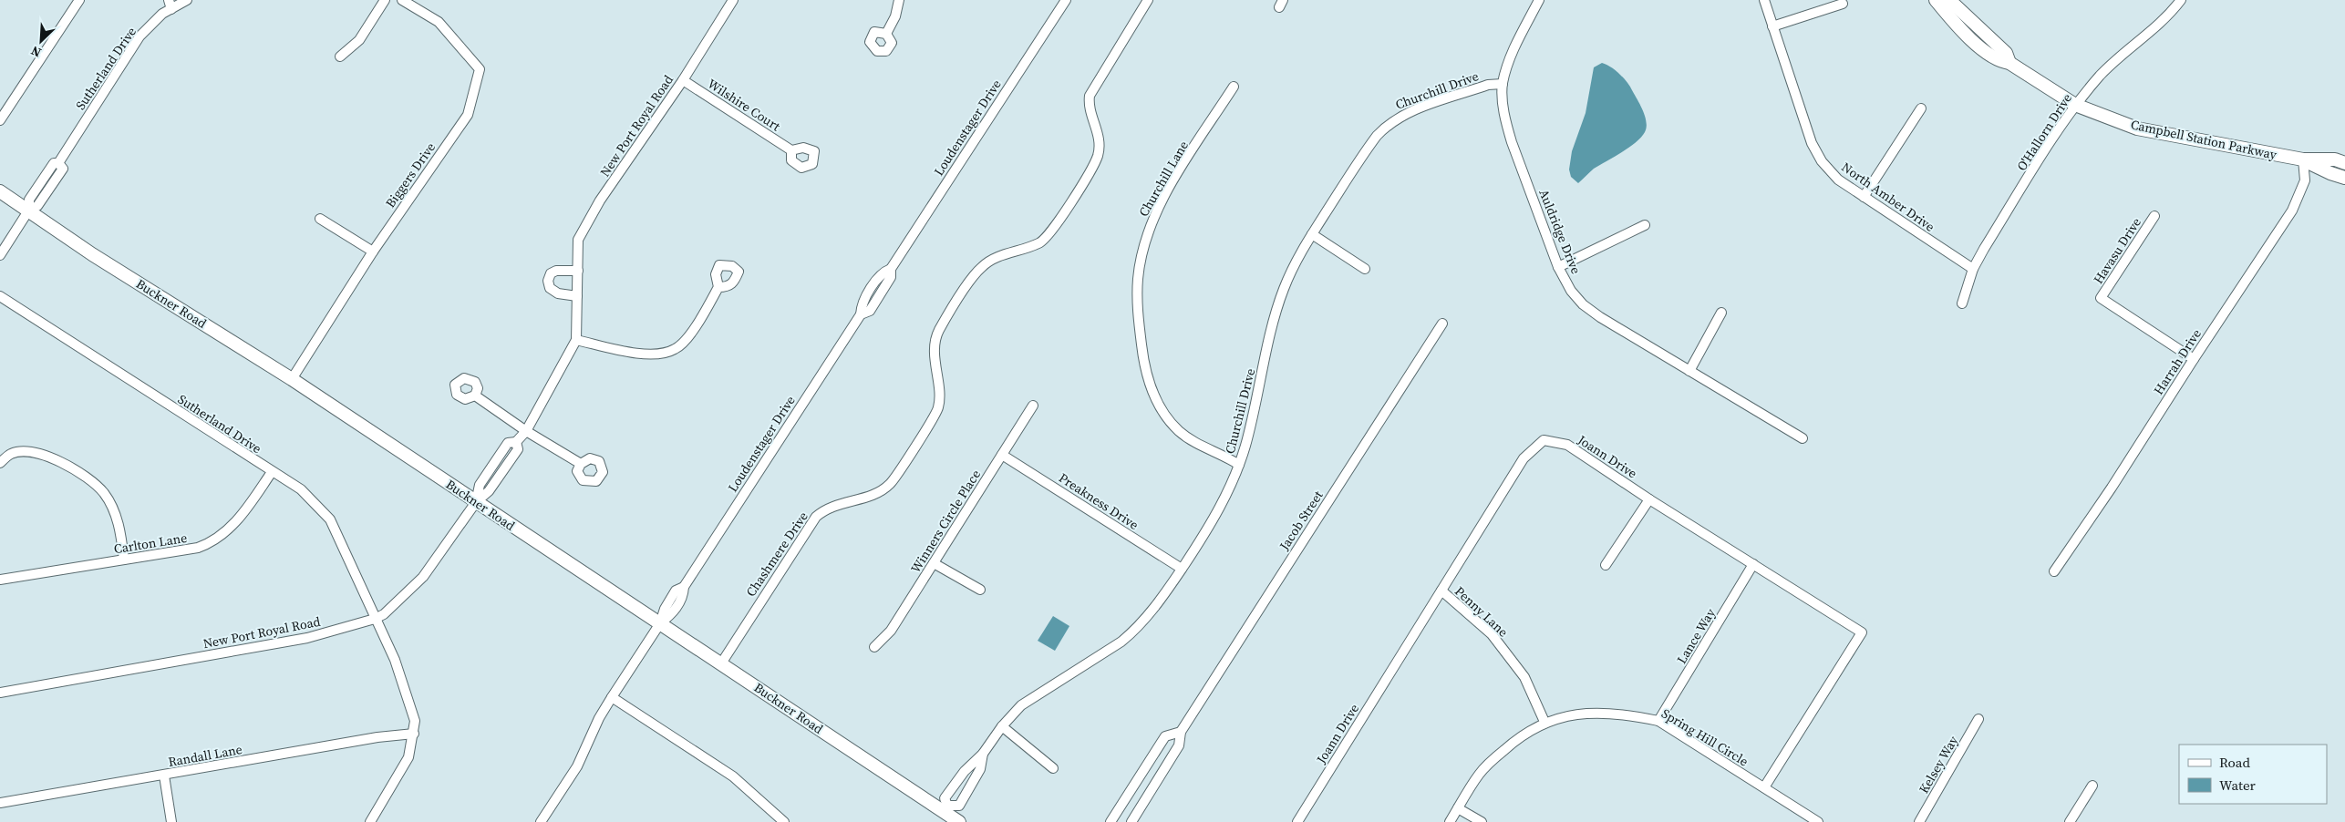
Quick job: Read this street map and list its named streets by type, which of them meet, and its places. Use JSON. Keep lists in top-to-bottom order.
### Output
{
  "streets": {
    "street": [
      "Sutherland Drive",
      "Churchill Drive",
      "Wilshire Court",
      "New Port Royal Road",
      "Loudenstager Drive",
      "O'Hallorn Drive",
      "Campbell Station Parkway",
      "Biggers Drive",
      "Churchill Lane",
      "North Amber Drive",
      "Auldridge Drive",
      "Havasu Drive",
      "Buckner Road",
      "Harrah Drive",
      "Joann Drive",
      "Preakness Drive",
      "Jacob Street",
      "Winners Circle Place",
      "Carlton Lane",
      "Chashmere Drive",
      "Penny Lane",
      "Lance Way",
      "Spring Hill Circle",
      "Randall Lane",
      "Kelsey Way"
    ]
  },
  "crossings": [
    ["Sutherland Drive", "New Port Royal Road"],
    ["Sutherland Drive", "Buckner Road"],
    ["Sutherland Drive", "Carlton Lane"],
    ["Sutherland Drive", "Randall Lane"],
    ["Churchill Drive", "Churchill Lane"],
    ["Churchill Drive", "Auldridge Drive"],
    ["Churchill Drive", "Buckner Road"],
    ["Churchill Drive", "Preakness Drive"],
    ["Wilshire Court", "New Port Royal Road"],
    ["New Port Royal Road", "Buckner Road"],
    ["Loudenstager Drive", "Buckner Road"],
    ["O'Hallorn Drive", "Campbell Station Parkway"],
    ["O'Hallorn Drive", "North Amber Drive"],
    ["Campbell Station Parkway", "Harrah Drive"],
    ["Biggers Drive", "Buckner Road"],
    ["Havasu Drive", "Harrah Drive"],
    ["Buckner Road", "Chashmere Drive"],
    ["Joann Drive", "Penny Lane"],
    ["Joann Drive", "Lance Way"],
    ["Joann Drive", "Spring Hill Circle"],
    ["Preakness Drive", "Winners Circle Place"],
    ["Penny Lane", "Spring Hill Circle"],
    ["Lance Way", "Spring Hill Circle"]
  ],
  "legend": ["Road", "Water"],
  "north": "bottom left"
}
